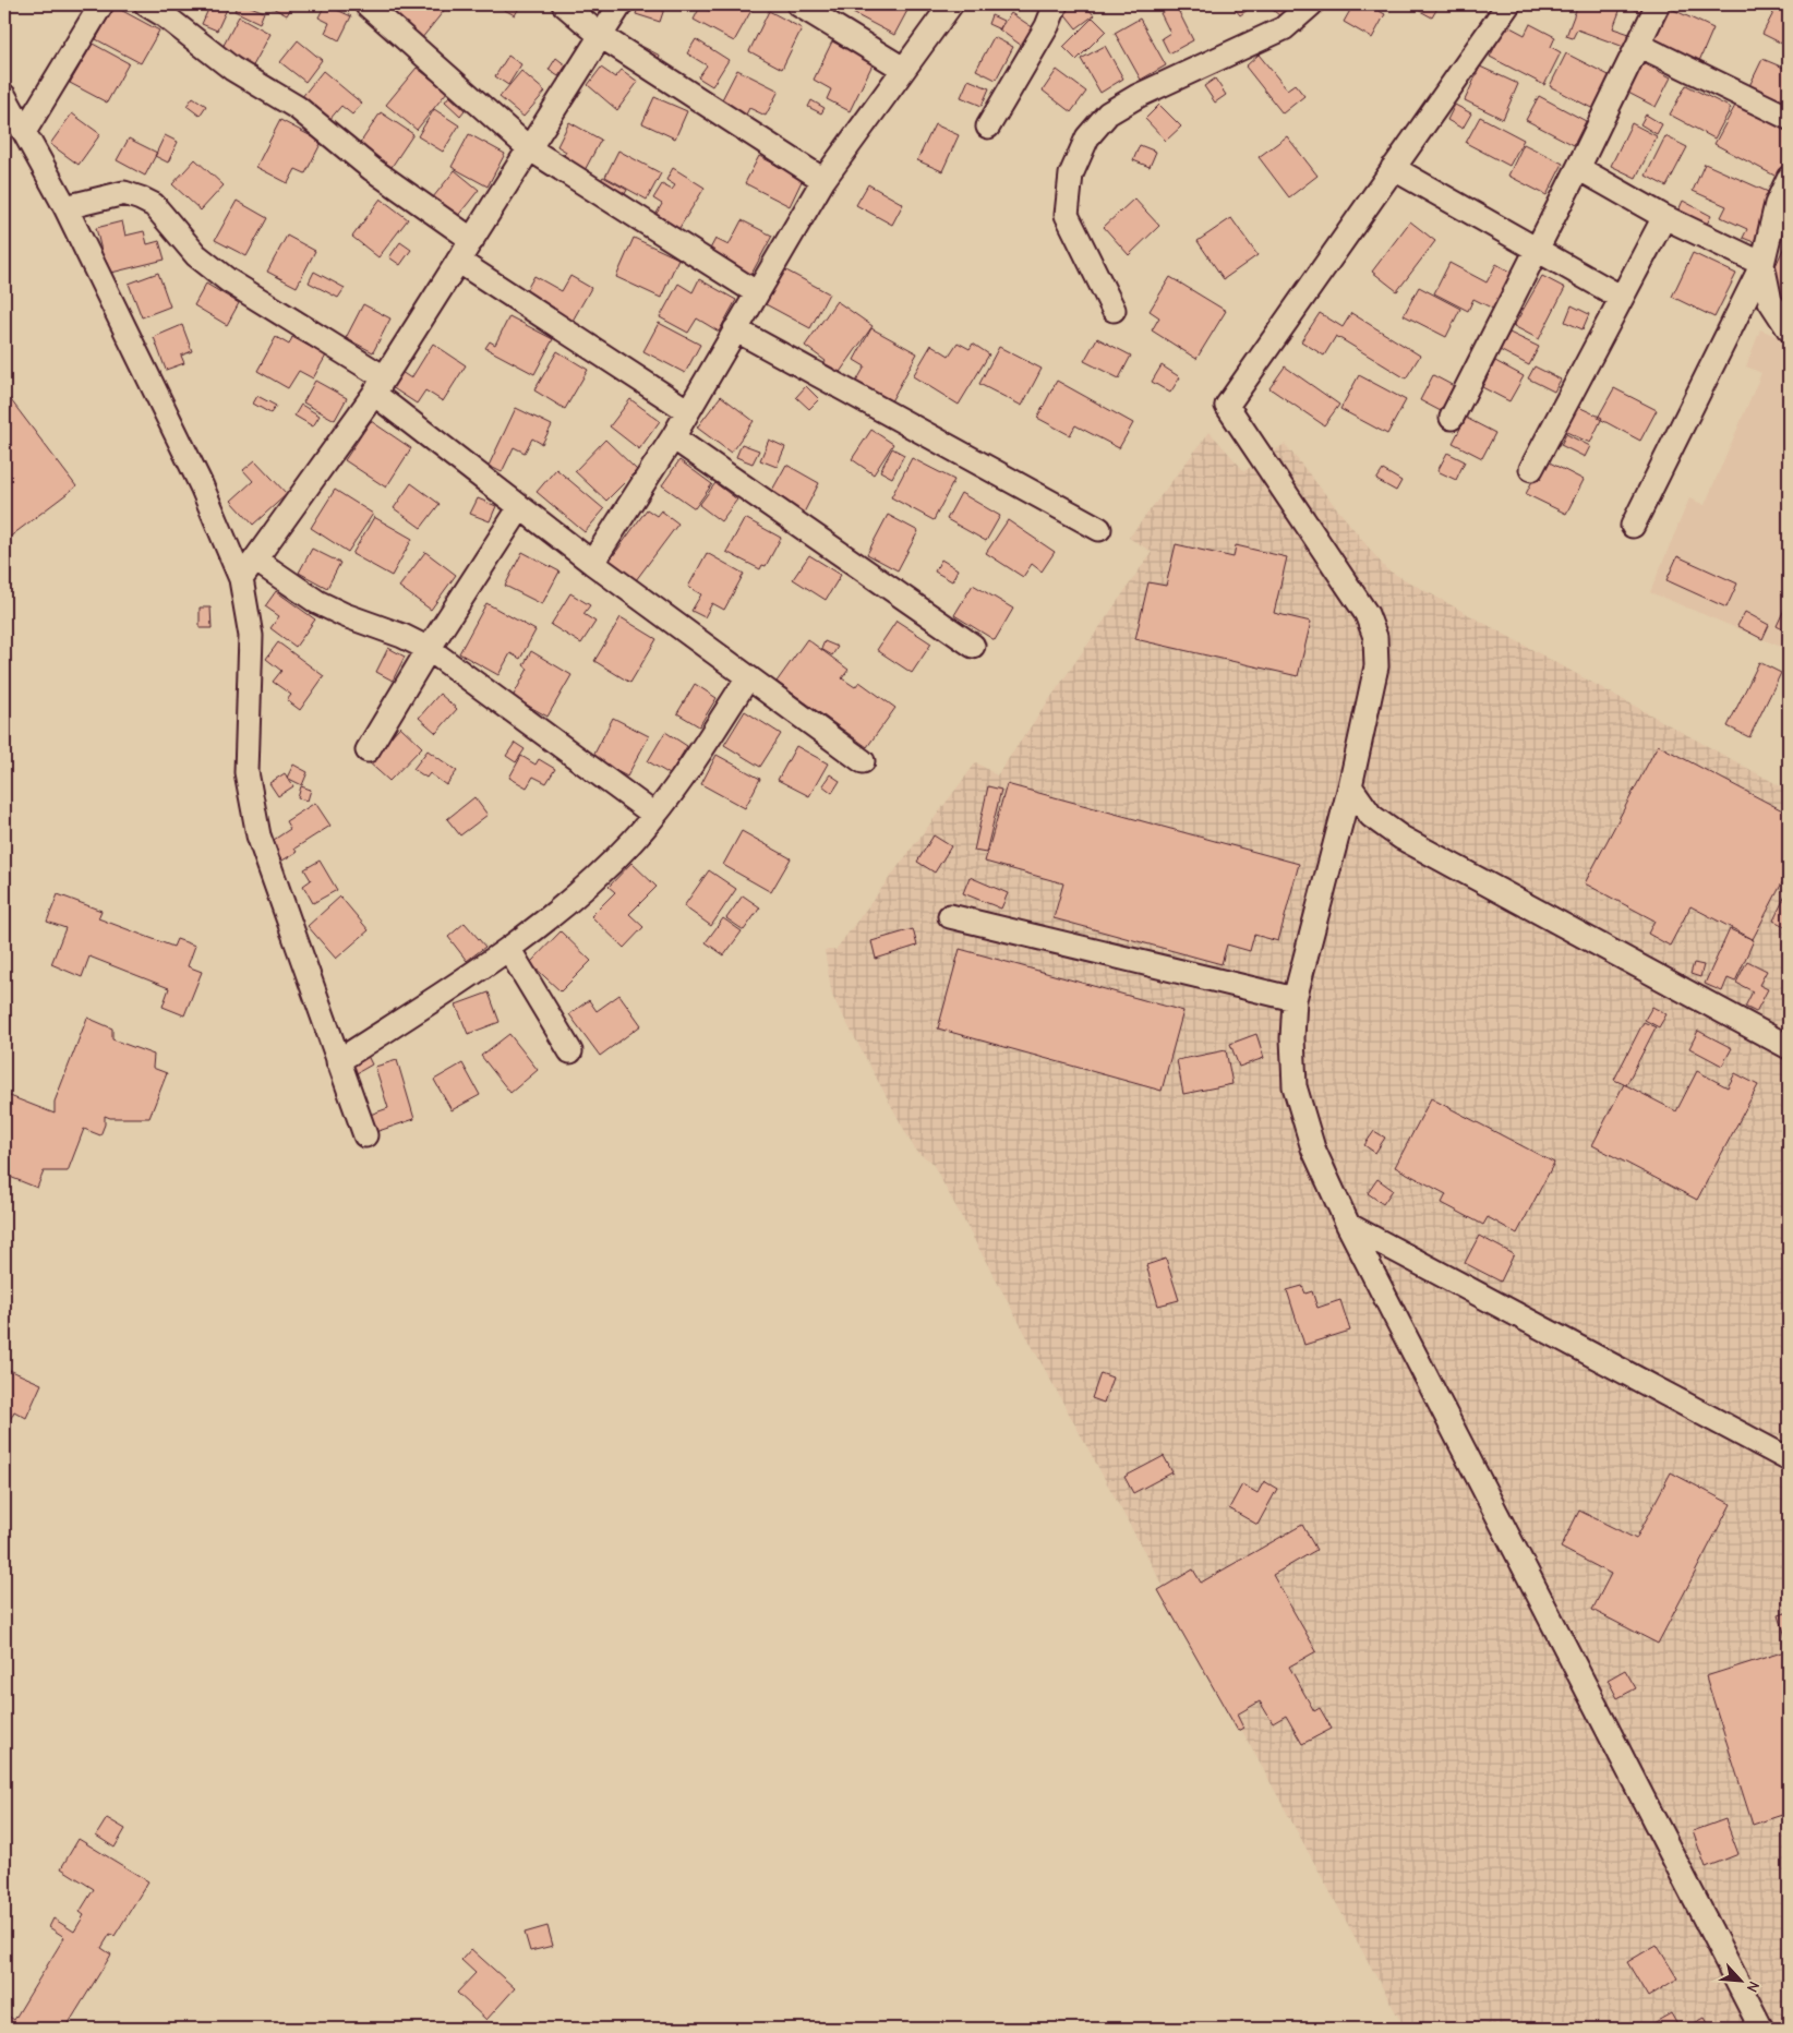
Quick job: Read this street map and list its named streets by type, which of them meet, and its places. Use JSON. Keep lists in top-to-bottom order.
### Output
{
  "north": "bottom right"
}
